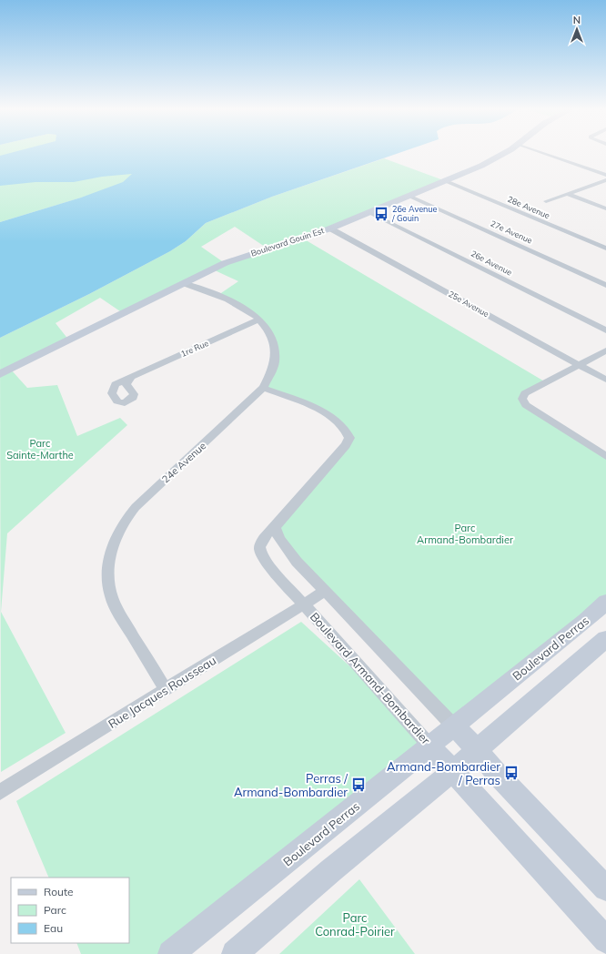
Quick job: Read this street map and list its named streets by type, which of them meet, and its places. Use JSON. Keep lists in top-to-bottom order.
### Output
{
  "streets": {
    "street": [
      "28e Avenue",
      "27e Avenue",
      "Boulevard Gouin Est",
      "26e Avenue",
      "25e Avenue",
      "1re Rue",
      "24e Avenue",
      "Boulevard Perras",
      "Boulevard Armand-Bombardier",
      "Rue Jacques Rousseau"
    ]
  },
  "crossings": [
    ["28e Avenue", "Boulevard Gouin Est"],
    ["27e Avenue", "Boulevard Gouin Est"],
    ["Boulevard Gouin Est", "26e Avenue"],
    ["Boulevard Gouin Est", "25e Avenue"],
    ["Boulevard Gouin Est", "24e Avenue"],
    ["1re Rue", "24e Avenue"],
    ["24e Avenue", "Boulevard Armand-Bombardier"],
    ["24e Avenue", "Rue Jacques Rousseau"],
    ["Boulevard Perras", "Boulevard Armand-Bombardier"],
    ["Boulevard Armand-Bombardier", "Rue Jacques Rousseau"]
  ],
  "parks": ["Parc Sainte-Marthe", "Parc Armand-Bombardier", "Parc Conrad-Poirier"],
  "places": {
    "bus stop": ["26e Avenue / Gouin", "Armand-Bombardier / Perras", "Perras / Armand-Bombardier"]
  },
  "legend": ["Route", "Parc", "Eau"],
  "north": "top"
}
